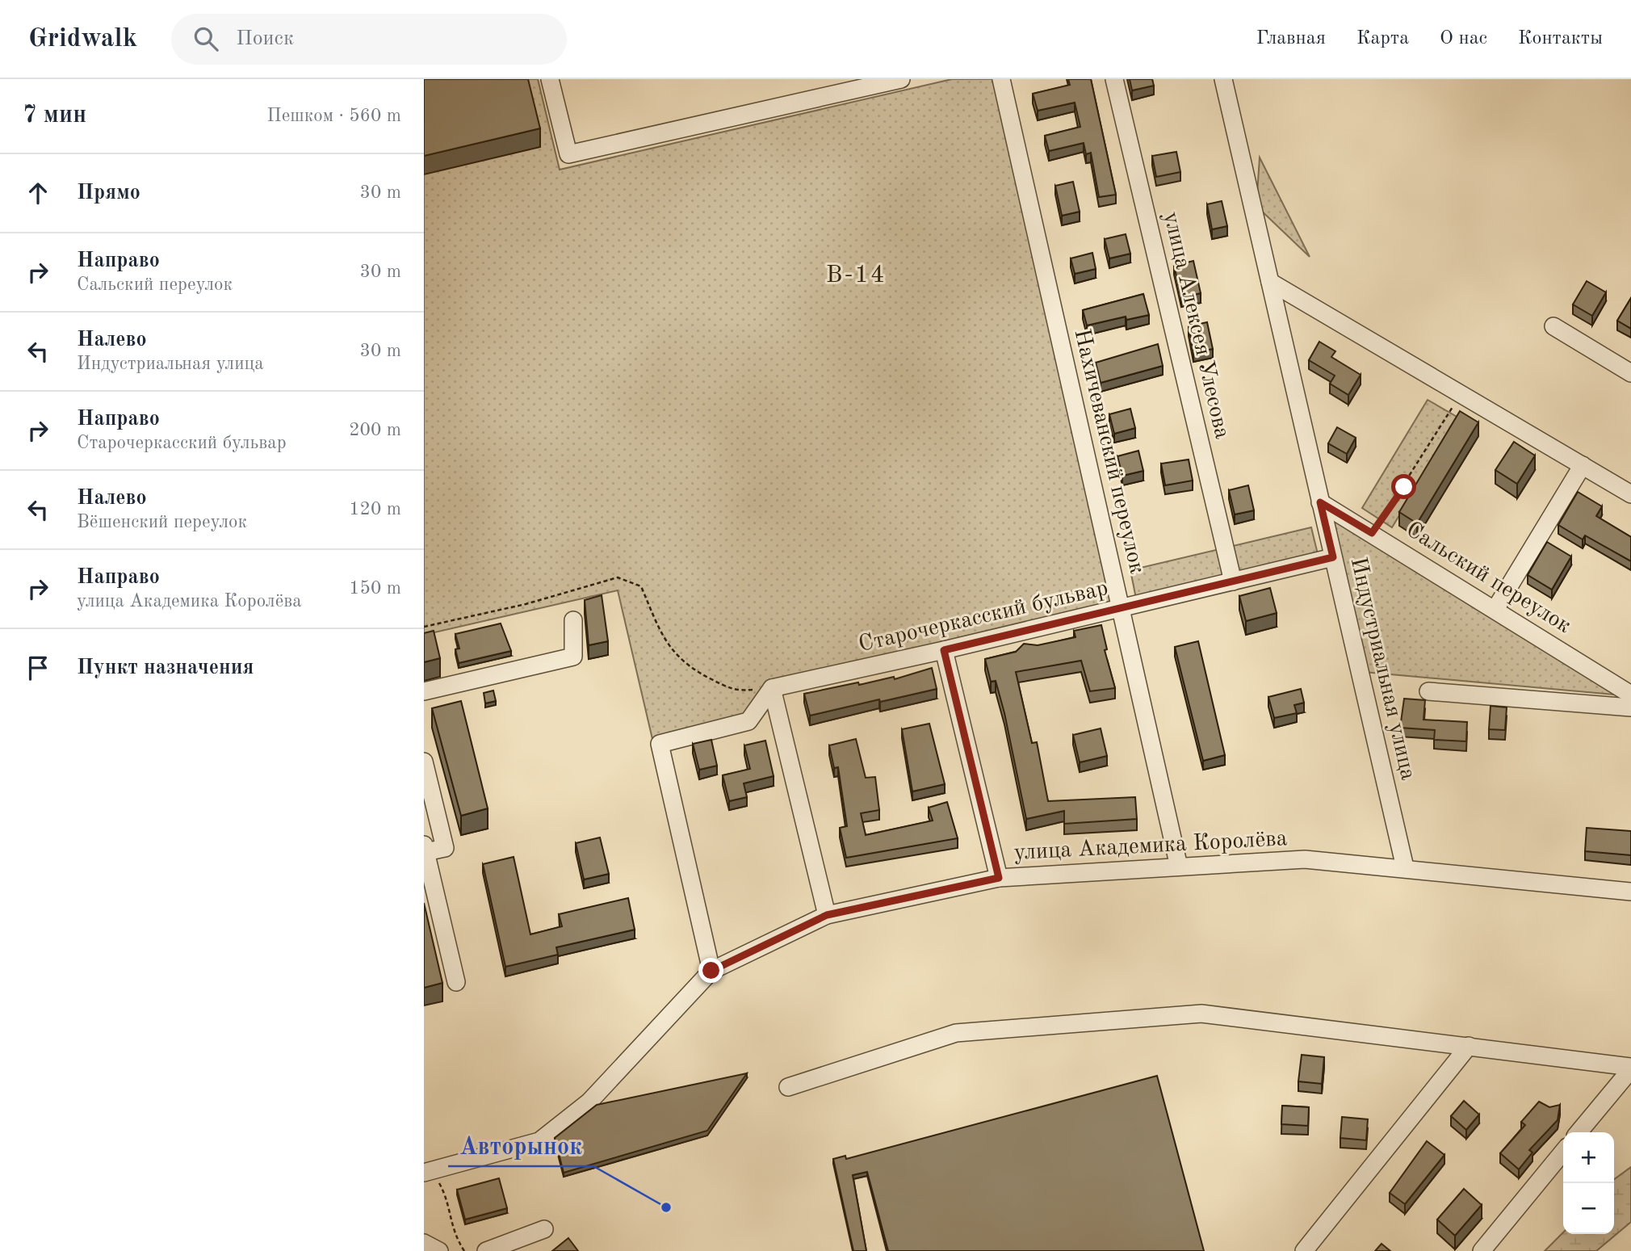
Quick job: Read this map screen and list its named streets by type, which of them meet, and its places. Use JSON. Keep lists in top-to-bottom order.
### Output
{
  "streets": {
    "street": [
      "улица Алексея Улесова",
      "Нахичеванский переулок",
      "Сальский переулок",
      "Старочеркасский бульвар",
      "Индустриальная улица",
      "улица Академика Королёва"
    ]
  },
  "crossings": [
    ["улица Алексея Улесова", "Старочеркасский бульвар"],
    ["Нахичеванский переулок", "Старочеркасский бульвар"],
    ["Нахичеванский переулок", "улица Академика Королёва"],
    ["Сальский переулок", "Индустриальная улица"],
    ["Старочеркасский бульвар", "Индустриальная улица"],
    ["Индустриальная улица", "улица Академика Королёва"]
  ],
  "districts": ["В-14"],
  "places": ["Авторынок"],
  "page": {
    "header": "Gridwalk",
    "search": "Поиск",
    "nav": [
      "Главная",
      "Карта",
      "О нас",
      "Контакты"
    ],
    "heading": ["7 мин", "Пешком · 560 m"],
    "list": [
      ["Прямо", "30 m"],
      ["Направо", "Сальский переулок", "30 m"],
      ["Налево", "Индустриальная улица", "30 m"],
      ["Направо", "Старочеркасский бульвар", "200 m"],
      ["Налево", "Вёшенский переулок", "120 m"],
      ["Направо", "улица Академика Королёва", "150 m"],
      "Пункт назначения"
    ],
    "map_buttons": ["+", "−"]
  }
}
